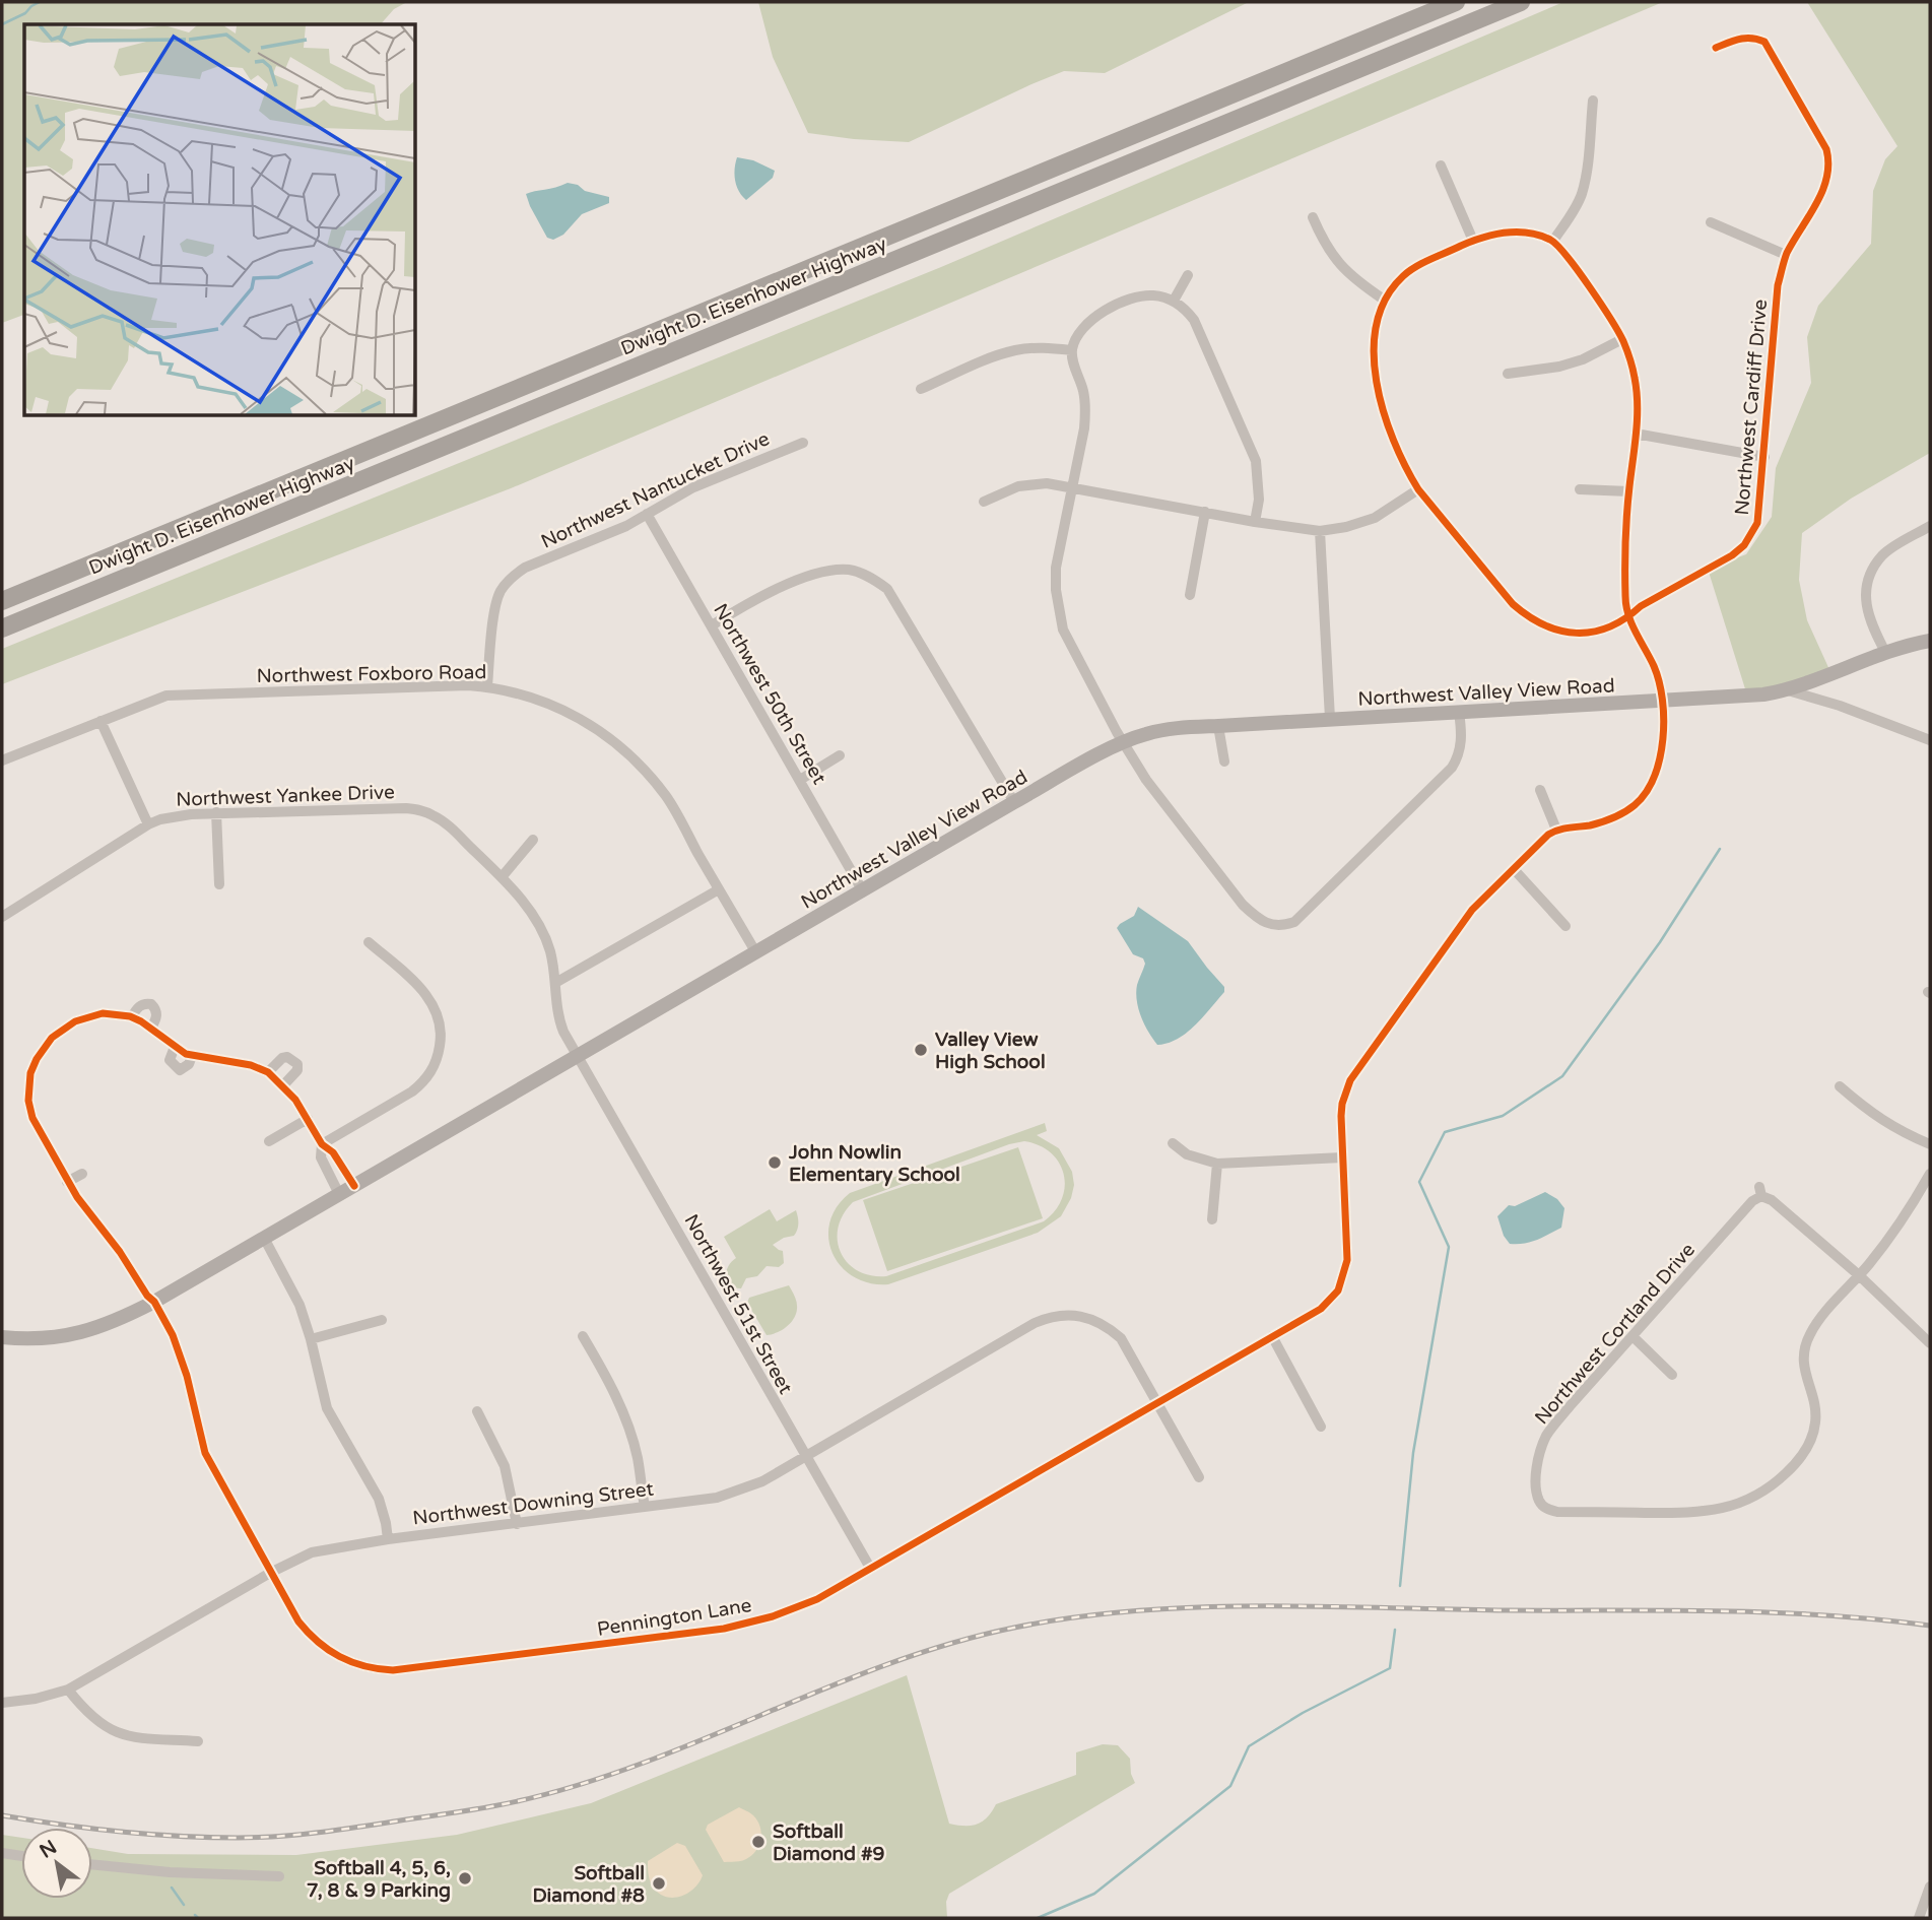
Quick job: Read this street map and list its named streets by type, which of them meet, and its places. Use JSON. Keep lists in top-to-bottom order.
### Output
{
  "streets": {
    "highway": ["Dwight D. Eisenhower Highway"],
    "street": [
      "Northwest Cardiff Drive",
      "Northwest Nantucket Drive",
      "Northwest Foxboro Road",
      "Northwest Valley View Road",
      "Northwest 50th Street",
      "Northwest Yankee Drive",
      "Northwest 51st Street",
      "Northwest Cortland Drive",
      "Northwest Downing Street",
      "Pennington Lane"
    ]
  },
  "crossings": [
    ["Northwest Nantucket Drive", "Northwest Foxboro Road"],
    ["Northwest Nantucket Drive", "Northwest 50th Street"],
    ["Northwest Foxboro Road", "Northwest Valley View Road"],
    ["Northwest Valley View Road", "Northwest 50th Street"],
    ["Northwest Valley View Road", "Northwest Yankee Drive"],
    ["Northwest Valley View Road", "Northwest 51st Street"],
    ["Northwest Valley View Road", "Pennington Lane"],
    ["Northwest Yankee Drive", "Northwest 51st Street"],
    ["Northwest 51st Street", "Northwest Downing Street"],
    ["Northwest 51st Street", "Pennington Lane"],
    ["Northwest Downing Street", "Pennington Lane"]
  ],
  "places": [
    "Valley View High School",
    "John Nowlin Elementary School",
    "Softball Diamond #9",
    "Softball 4, 5, 6, 7, 8 & 9 Parking",
    "Softball Diamond #8"
  ],
  "north": "top left"
}
